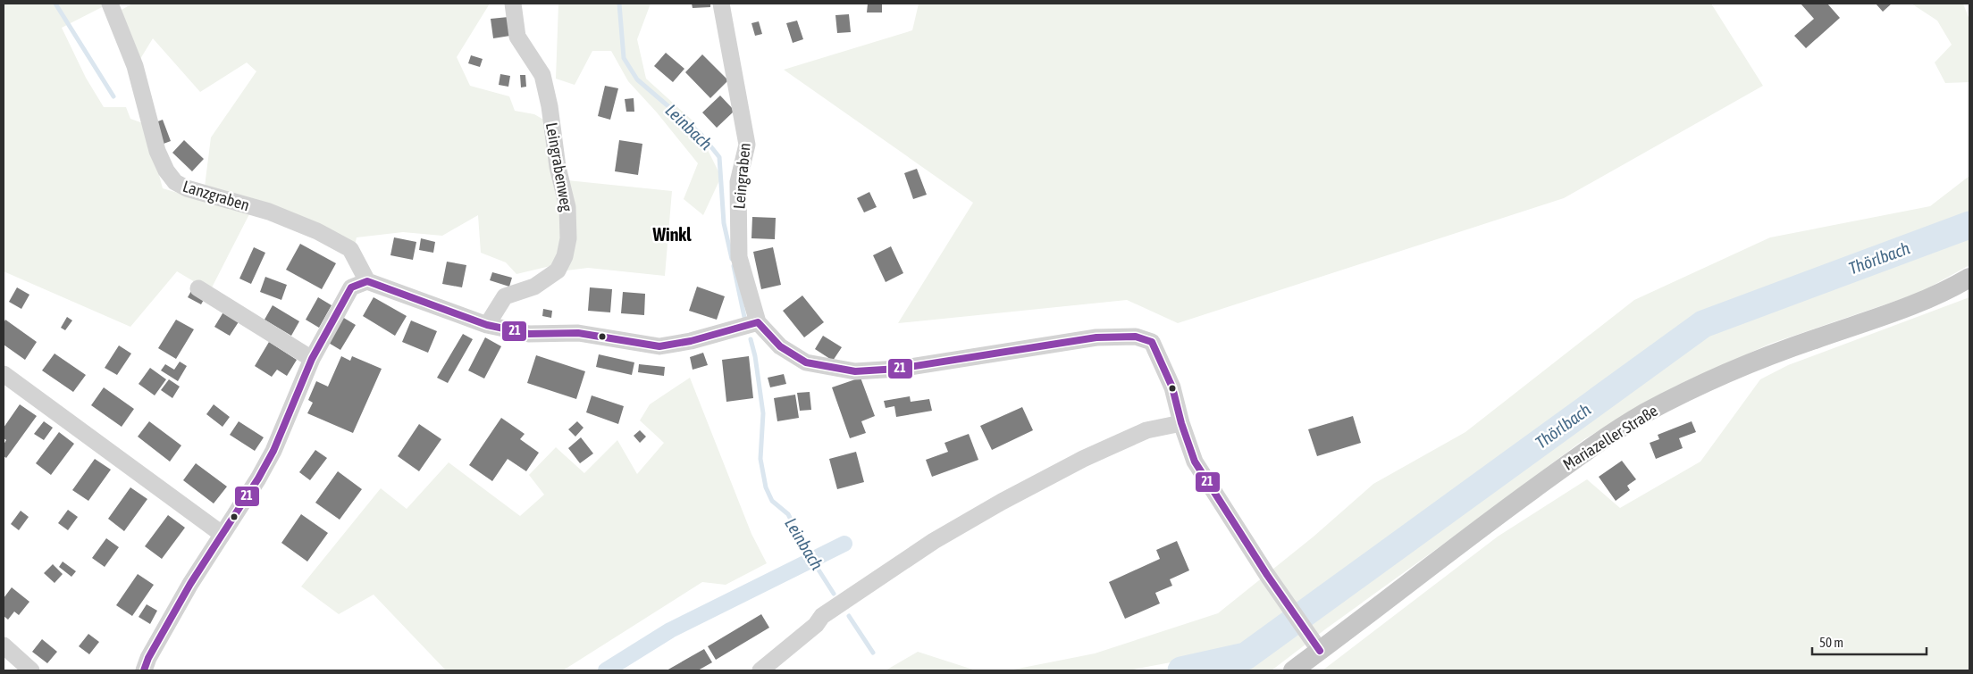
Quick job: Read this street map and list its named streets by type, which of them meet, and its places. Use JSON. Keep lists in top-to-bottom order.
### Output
{
  "streets": {
    "main road": ["Mariazeller Straße"],
    "street": ["Leingrabenweg", "Leingraben", "Lanzgraben"]
  },
  "districts": ["Winkl"],
  "water": ["Leinbach", "Thörlbach"],
  "lines": ["transit line 21"],
  "scale_bar": "50 m"
}
